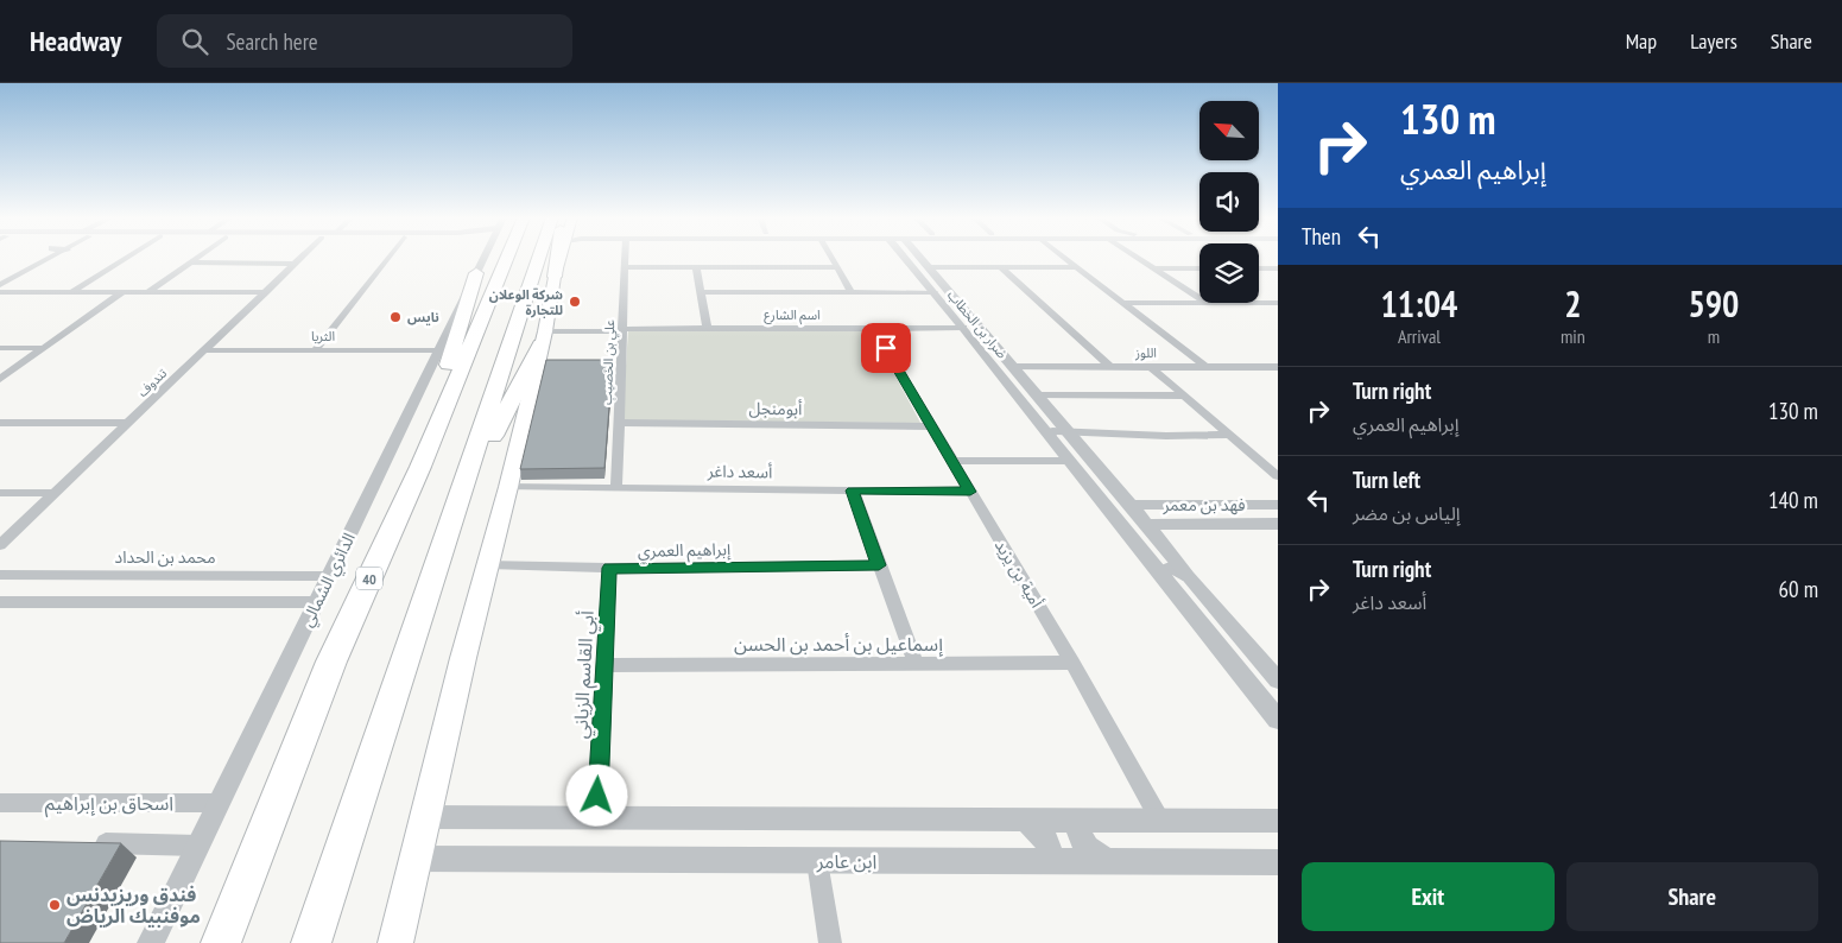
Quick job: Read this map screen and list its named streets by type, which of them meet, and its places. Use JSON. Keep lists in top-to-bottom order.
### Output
{
  "streets": {
    "highway": ["40"],
    "street": [
      "اسم الشارع",
      "ضرار بن الخطاب",
      "الثريا",
      "اللوز",
      "علي بن الخصيب",
      "تندوف",
      "أبومنجل",
      "أسعد داغر",
      "فهد بن معمر",
      "إبراهيم العمري",
      "محمد بن الحداد",
      "أمية بن يزيد",
      "الدائري الشمالي",
      "إسماعيل بن أحمد بن الحسن",
      "أبي القاسم الزياني",
      "اسحاق بن إبراهيم",
      "ابن عامر"
    ]
  },
  "crossings": [
    ["اسم الشارع", "ضرار بن الخطاب"],
    ["اسم الشارع", "علي بن الخصيب"],
    ["اسم الشارع", "أمية بن يزيد"],
    ["ضرار بن الخطاب", "اللوز"],
    ["ضرار بن الخطاب", "فهد بن معمر"],
    ["الثريا", "تندوف"],
    ["الثريا", "الدائري الشمالي"],
    ["علي بن الخصيب", "أبومنجل"],
    ["علي بن الخصيب", "أسعد داغر"],
    ["أبومنجل", "أمية بن يزيد"],
    ["أسعد داغر", "أمية بن يزيد"],
    ["إبراهيم العمري", "أبي القاسم الزياني"],
    ["محمد بن الحداد", "الدائري الشمالي"],
    ["أمية بن يزيد", "إسماعيل بن أحمد بن الحسن"],
    ["الدائري الشمالي", "اسحاق بن إبراهيم"],
    ["إسماعيل بن أحمد بن الحسن", "أبي القاسم الزياني"]
  ],
  "places": ["شركة الوعلان للتجارة", "نايس", "فندق وريزيدنس موفنبيك الرياض"],
  "north": "top left",
  "page": {
    "header": "Headway",
    "search": "Search here",
    "nav": ["Map", "Layers", "Share"],
    "turn": ["130 m", "إبراهيم العمري"],
    "then": "Then",
    "eta": [
      "11:04",
      "Arrival",
      "2",
      "min",
      "590",
      "m"
    ],
    "list": [
      {
        "name": "Turn right",
        "note": "إبراهيم العمري",
        "value": "130 m"
      },
      {
        "name": "Turn left",
        "note": "إلياس بن مضر",
        "value": "140 m"
      },
      {
        "name": "Turn right",
        "note": "أسعد داغر",
        "value": "60 m"
      }
    ],
    "buttons": ["Exit", "Share"]
  }
}
